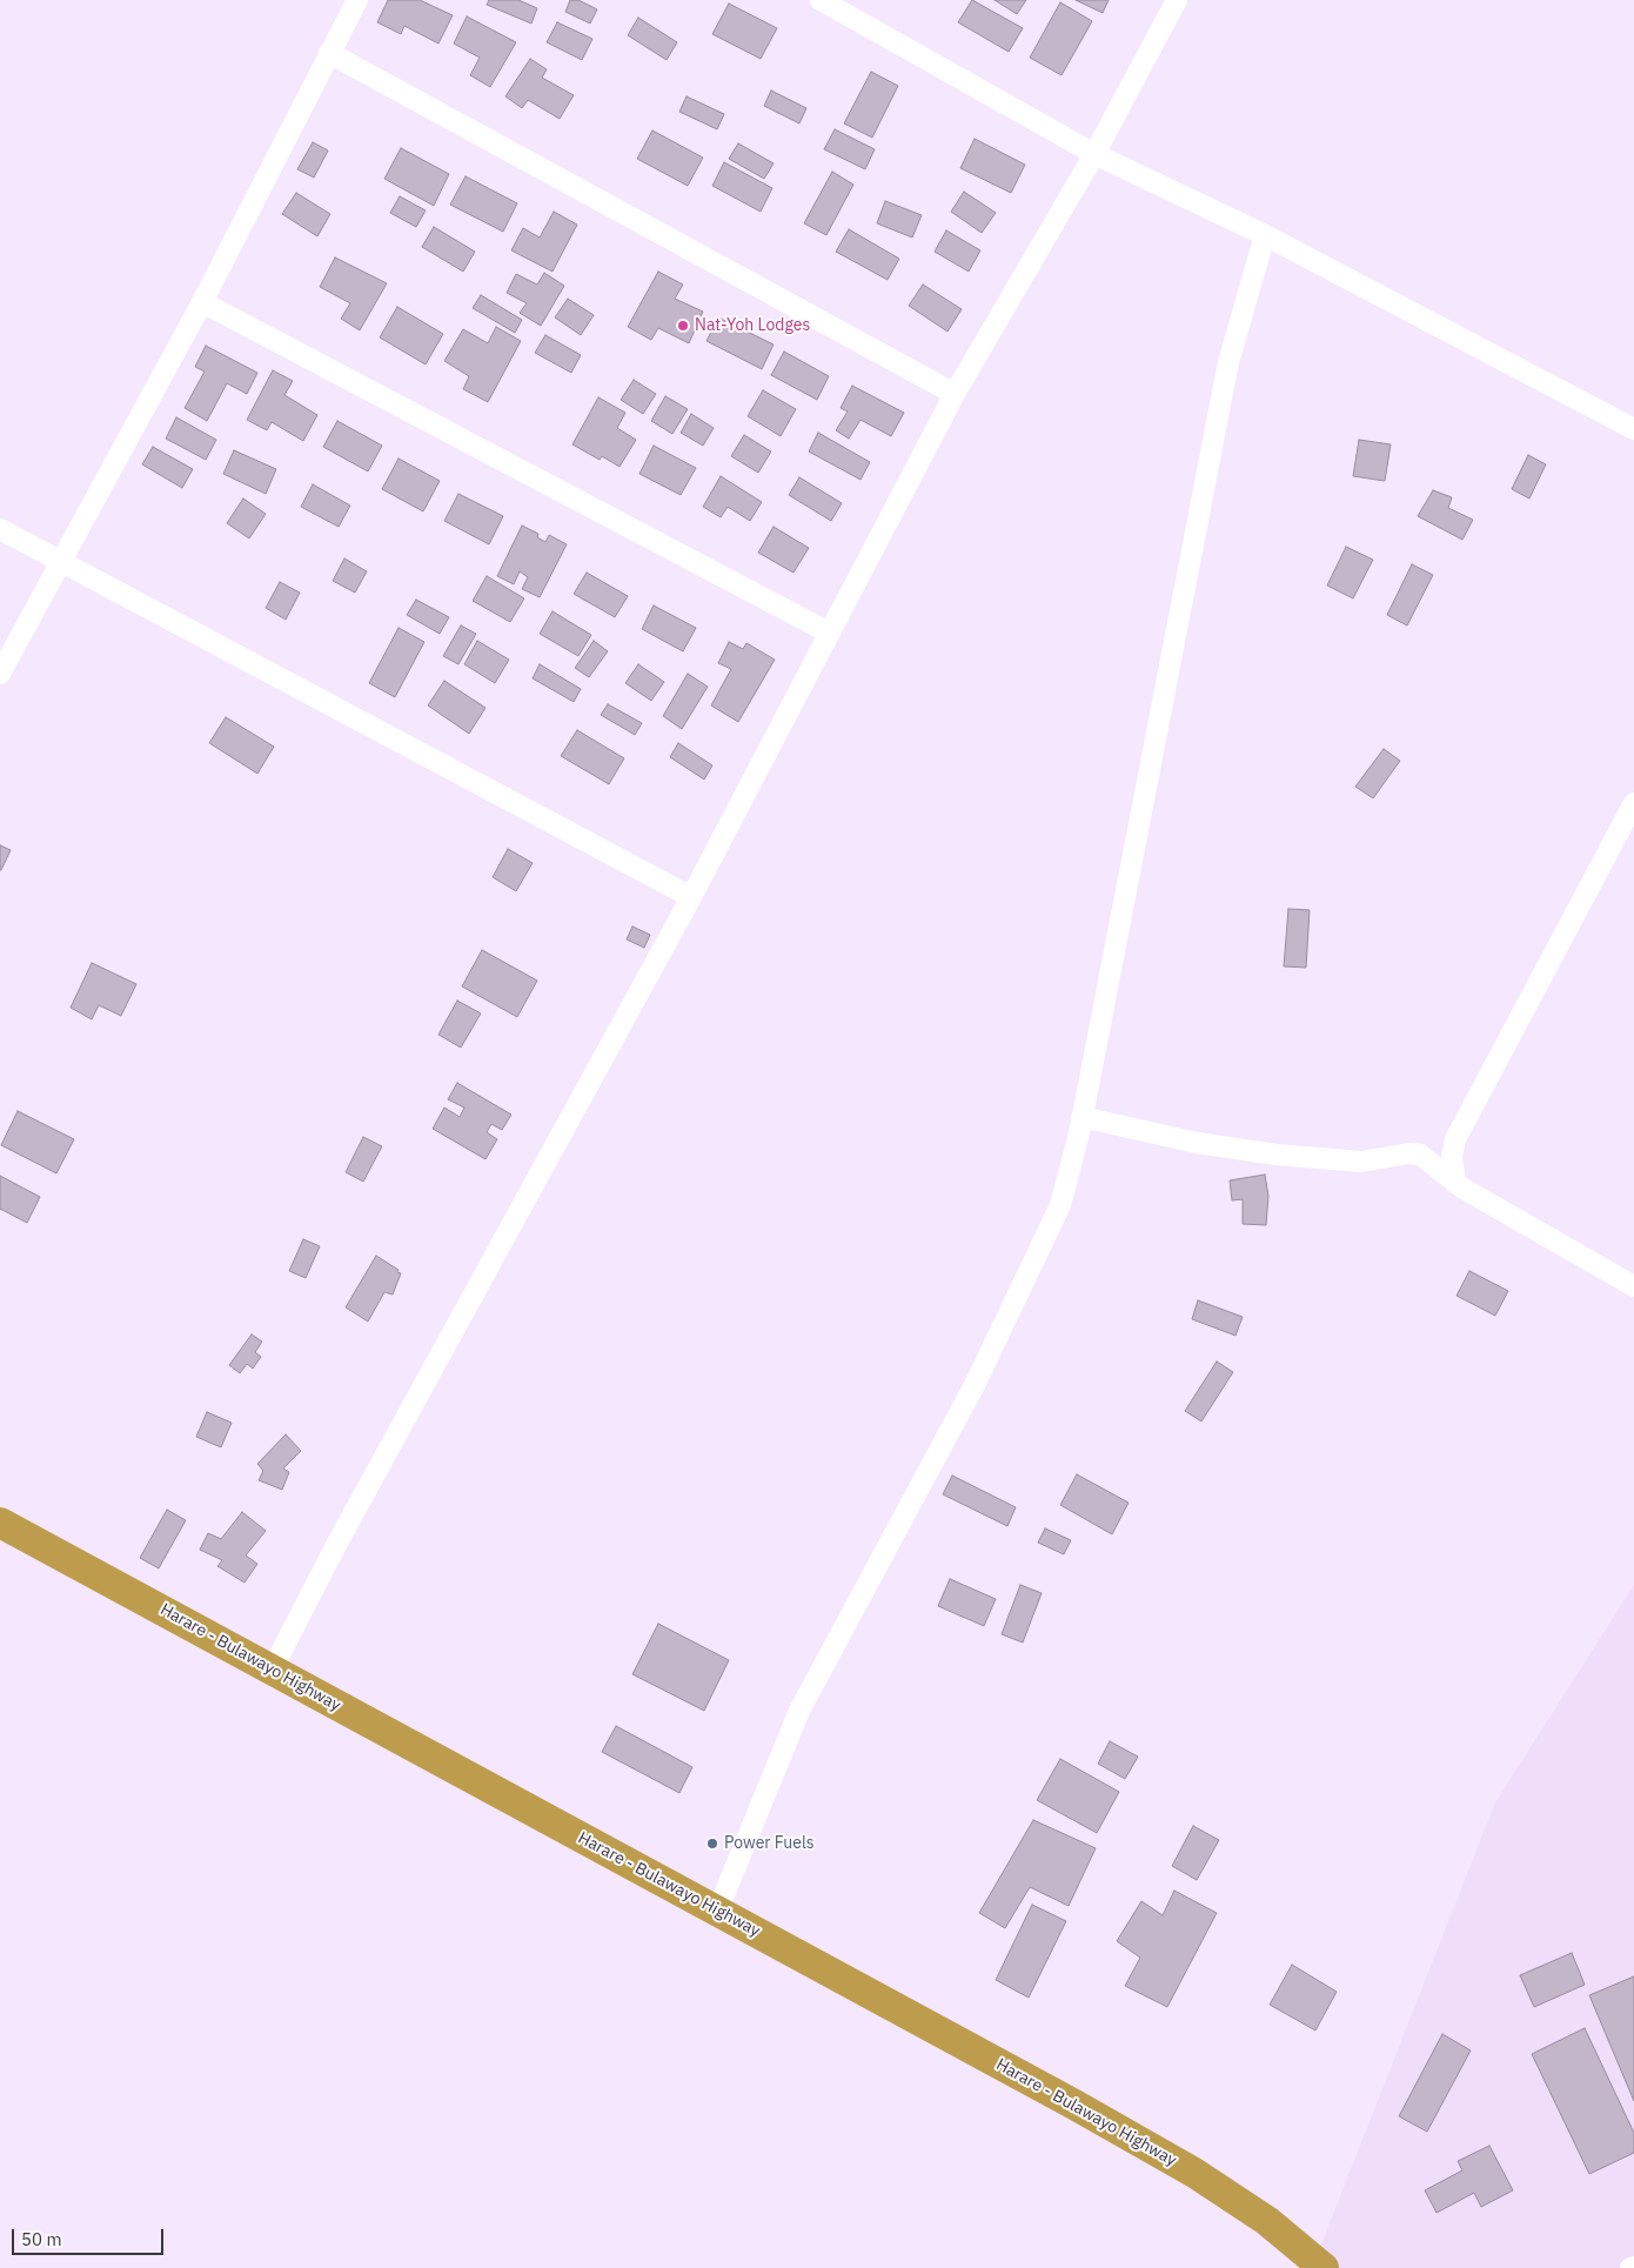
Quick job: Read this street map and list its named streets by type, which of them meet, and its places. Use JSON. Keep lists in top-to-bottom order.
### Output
{
  "streets": {
    "highway": ["Harare - Bulawayo Highway"]
  },
  "places": ["Nat-Yoh Lodges", "Power Fuels"],
  "scale_bar": "50 m"
}
